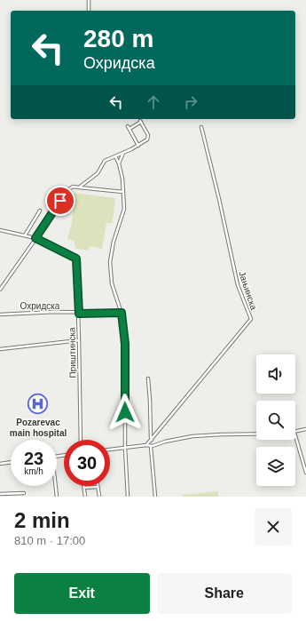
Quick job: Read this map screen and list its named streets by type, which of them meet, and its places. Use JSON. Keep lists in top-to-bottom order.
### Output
{
  "streets": {
    "street": ["Јањинска", "Охридска", "Приштинска"]
  },
  "crossings": [
    ["Охридска", "Приштинска"]
  ],
  "places": {
    "hospital": ["Pozarevac main hospital"]
  },
  "page": {
    "turn": ["280 m", "Охридска"],
    "speed": "23 km/h",
    "limit": "30",
    "heading": ["2 min", "810 m · 17:00"],
    "buttons": ["Exit", "Share"]
  }
}
